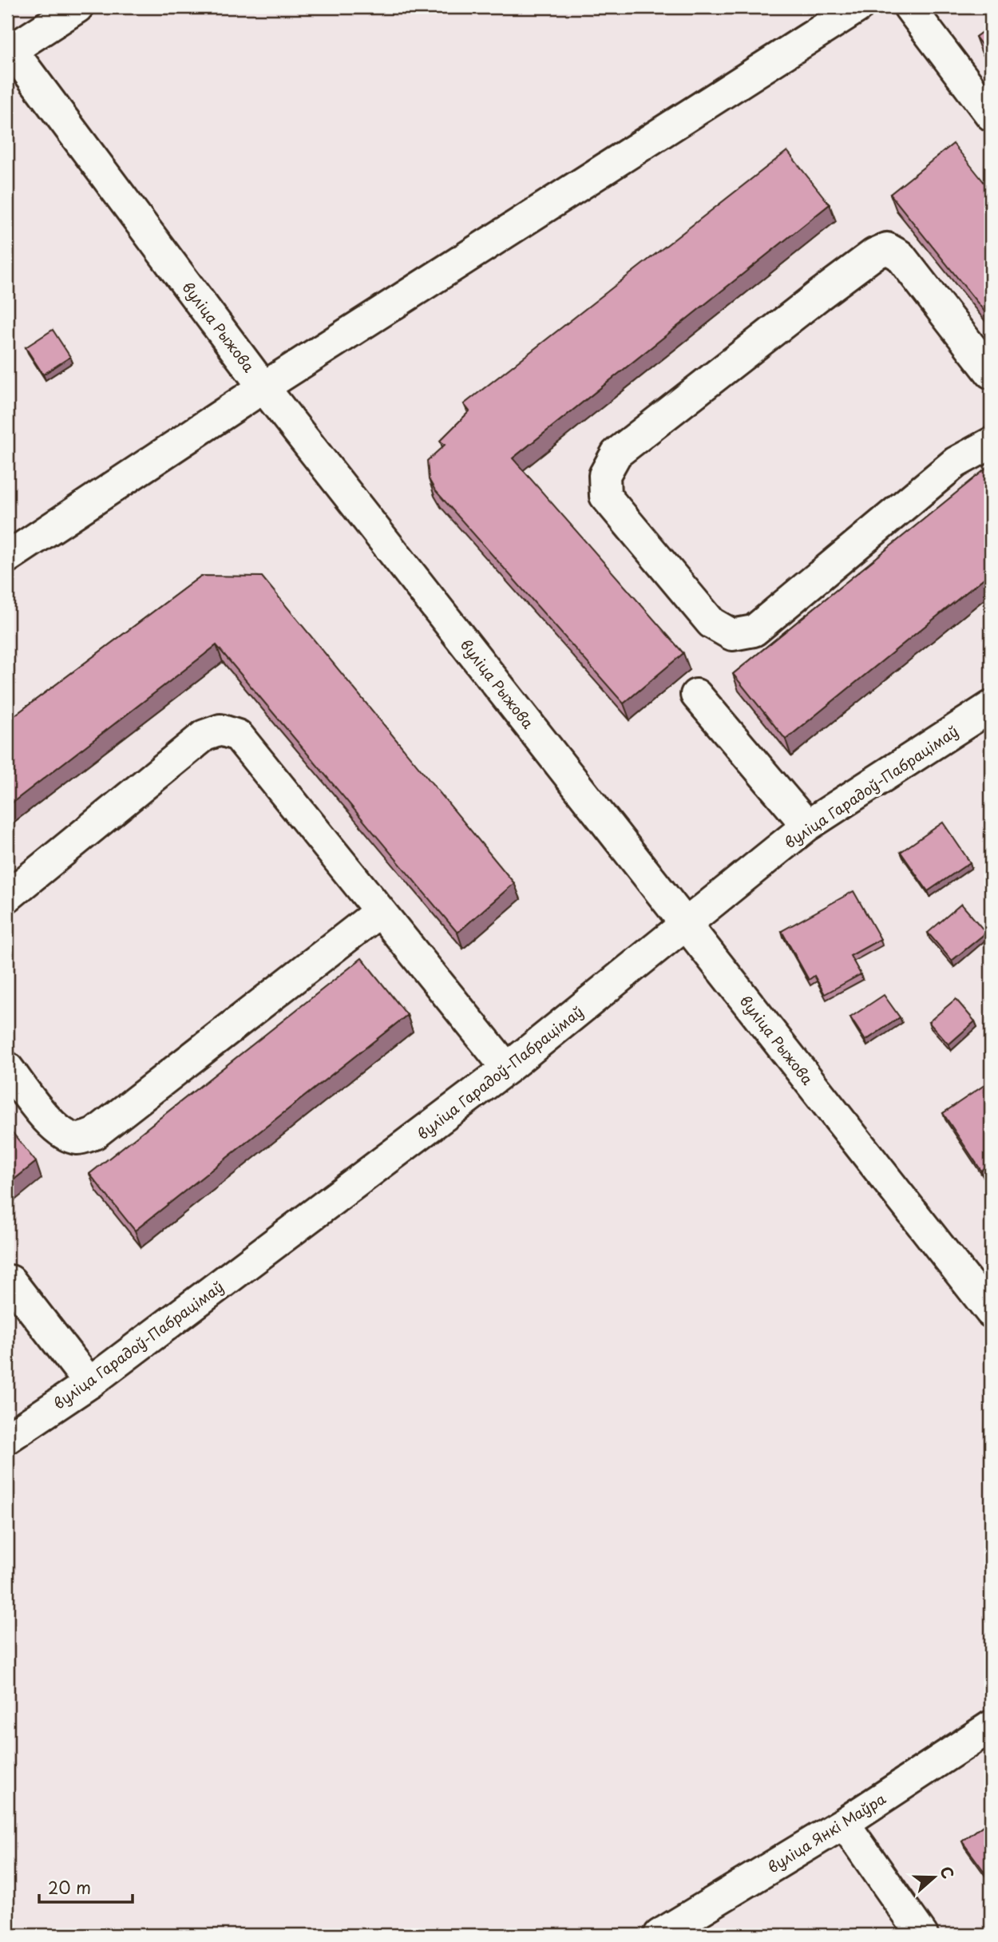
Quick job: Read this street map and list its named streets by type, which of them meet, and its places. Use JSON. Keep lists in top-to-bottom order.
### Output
{
  "streets": {
    "street": ["вуліца Рыжова", "вуліца Гарадоў-Пабрацімаў", "вуліца Янкі Маўра"]
  },
  "crossings": [
    ["вуліца Рыжова", "вуліца Гарадоў-Пабрацімаў"]
  ],
  "scale_bar": "20 m",
  "north": "right"
}
